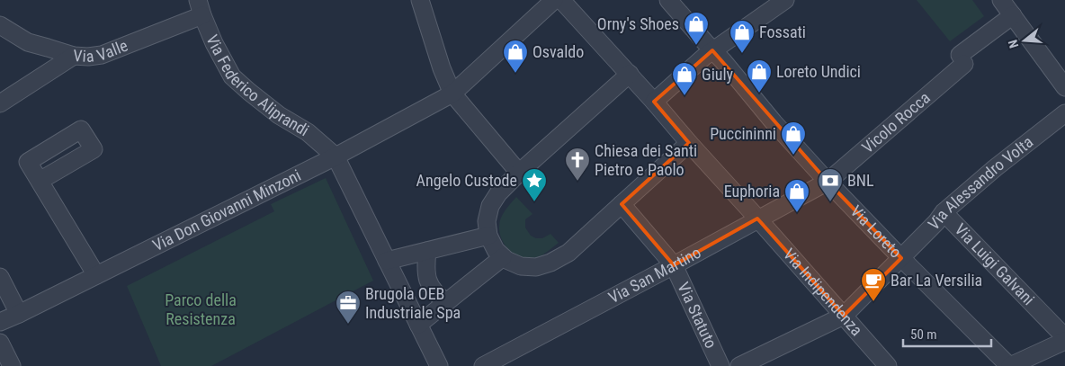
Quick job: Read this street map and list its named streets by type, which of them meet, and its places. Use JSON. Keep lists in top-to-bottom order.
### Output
{
  "streets": {
    "street": [
      "Via Valle",
      "Via Federico Aliprandi",
      "Vicolo Rocca",
      "Via Alessandro Volta",
      "Via Don Giovanni Minzoni",
      "Via Loreto",
      "Via Luigi Galvani",
      "Via San Martino",
      "Via Indipendenza",
      "Via Statuto"
    ]
  },
  "crossings": [
    ["Via Valle", "Via Federico Aliprandi"],
    ["Via Federico Aliprandi", "Via Don Giovanni Minzoni"],
    ["Vicolo Rocca", "Via Loreto"],
    ["Vicolo Rocca", "Via San Martino"],
    ["Via Alessandro Volta", "Via Loreto"],
    ["Via Alessandro Volta", "Via Luigi Galvani"],
    ["Via Alessandro Volta", "Via Indipendenza"],
    ["Via Loreto", "Via San Martino"],
    ["Via San Martino", "Via Indipendenza"],
    ["Via San Martino", "Via Statuto"]
  ],
  "parks": ["Parco della Resistenza"],
  "places": {
    "shop": [
      "Orny's Shoes",
      "Fossati",
      "Osvaldo",
      "Loreto Undici",
      "Giuly",
      "Puccininni",
      "Euphoria"
    ],
    "church": ["Chiesa dei Santi Pietro e Paolo"],
    "place": ["Angelo Custode"],
    "bank": ["BNL"],
    "cafe": ["Bar La Versilia"],
    "office": ["Brugola OEB Industriale Spa"]
  },
  "scale_bar": "50 m",
  "north": "left"
}
